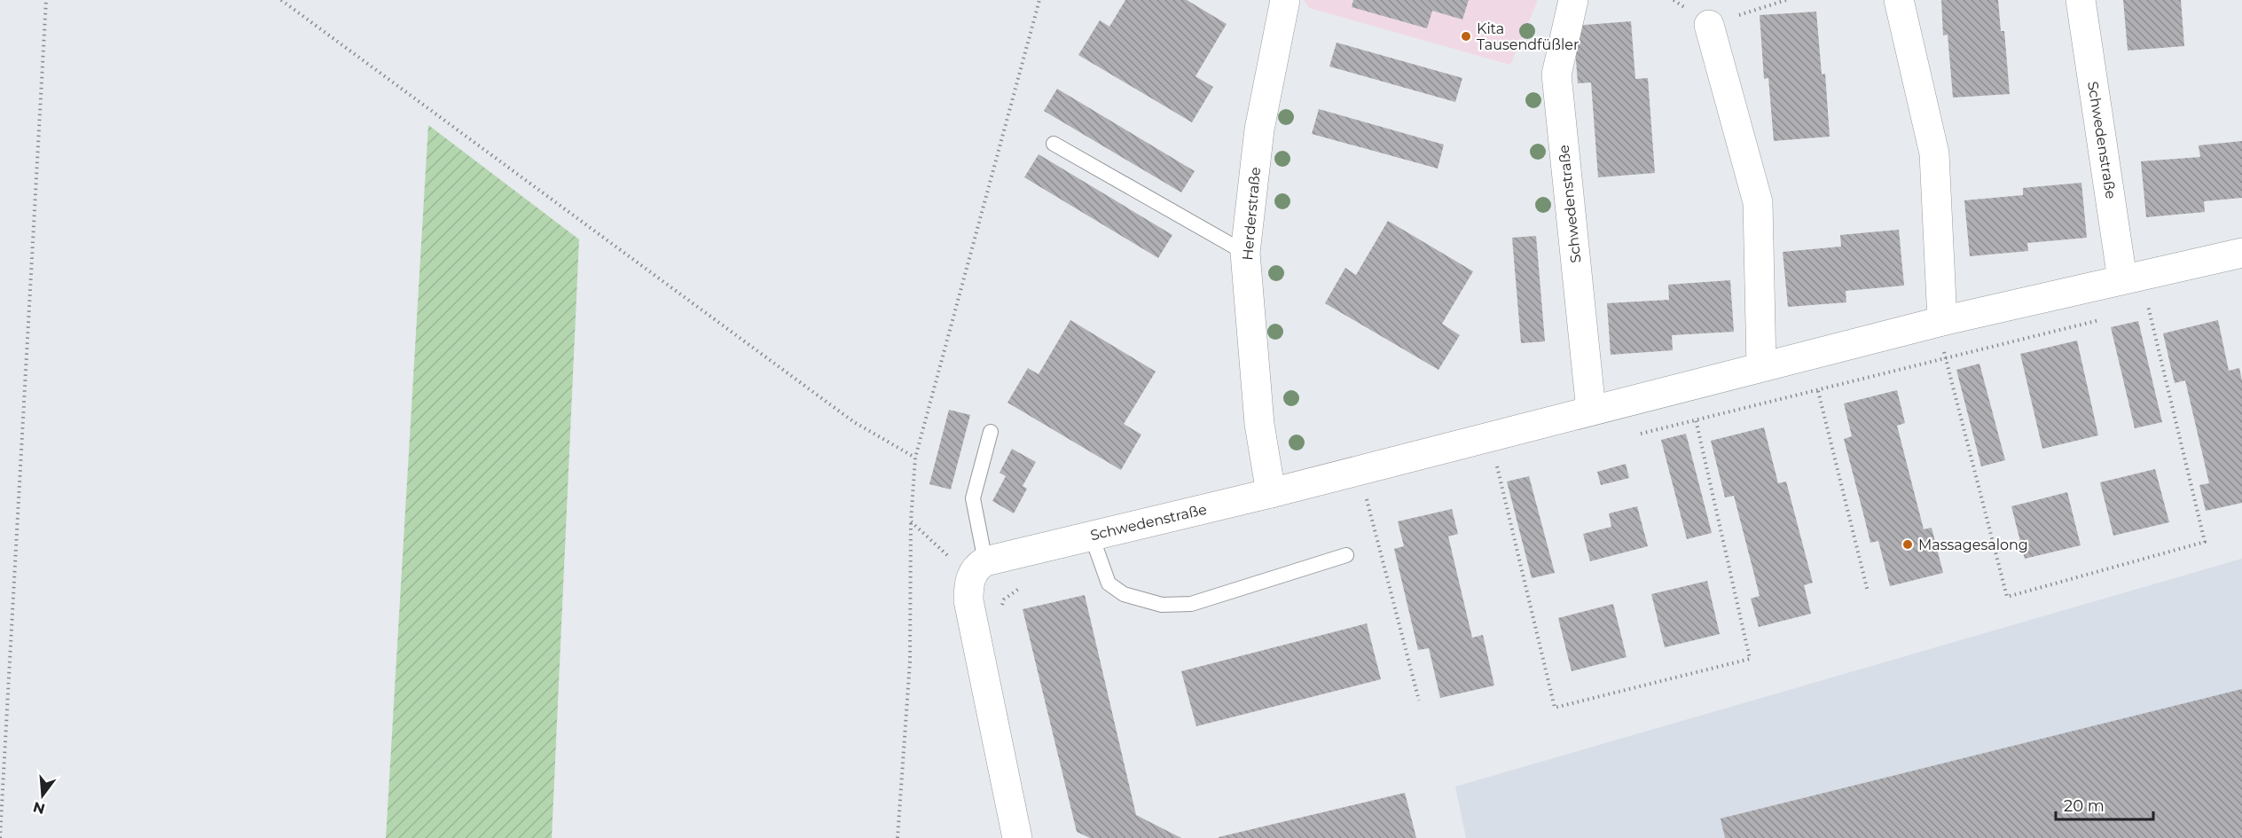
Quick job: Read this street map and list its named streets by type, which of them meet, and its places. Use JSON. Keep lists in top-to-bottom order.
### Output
{
  "streets": {
    "street": ["Schwedenstraße", "Herderstraße"]
  },
  "crossings": [
    ["Schwedenstraße", "Herderstraße"]
  ],
  "places": ["Kita Tausendfüßler", "Massagesalong"],
  "scale_bar": "20 m",
  "north": "bottom"
}
